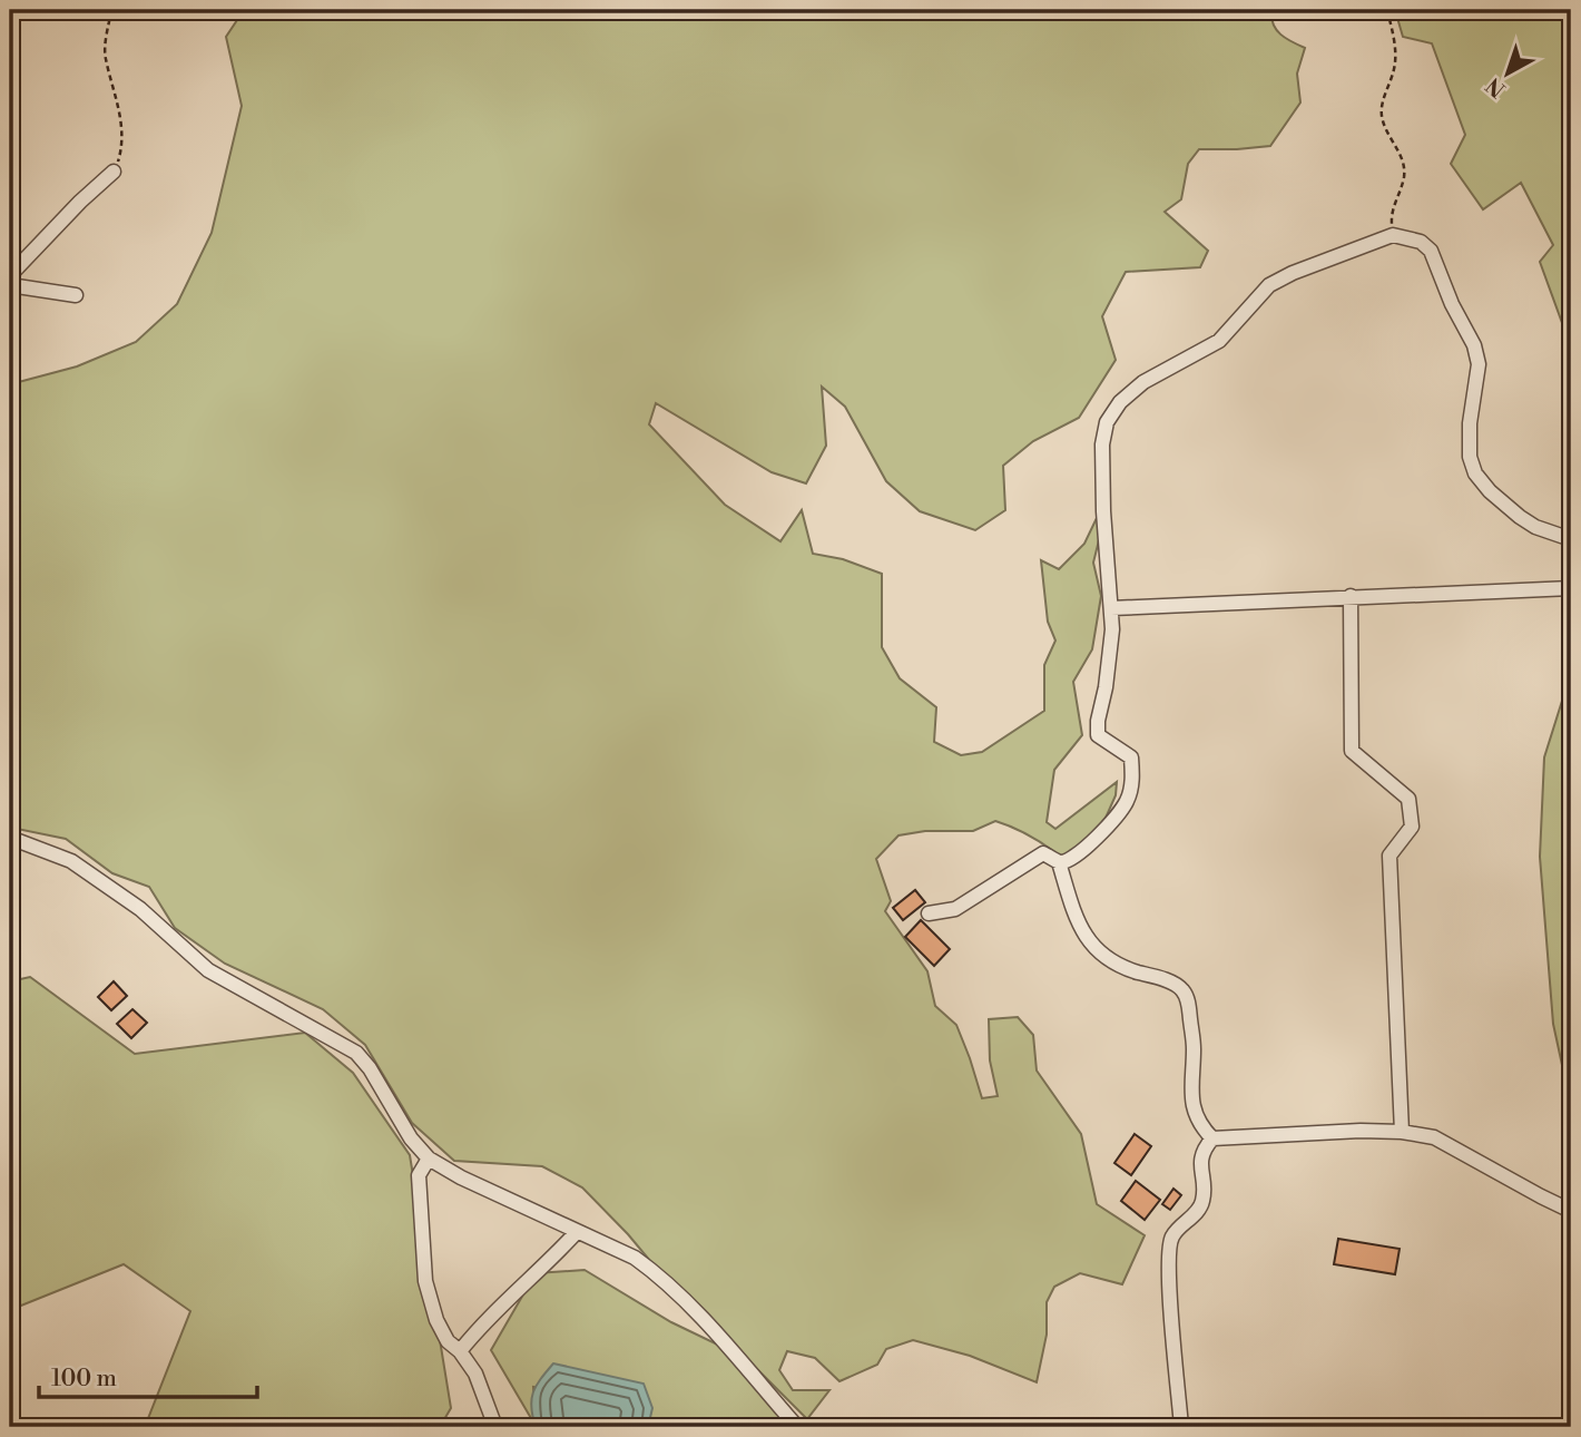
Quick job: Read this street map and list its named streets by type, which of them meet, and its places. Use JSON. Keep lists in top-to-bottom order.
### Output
{
  "scale_bar": "100 m",
  "north": "bottom left"
}
